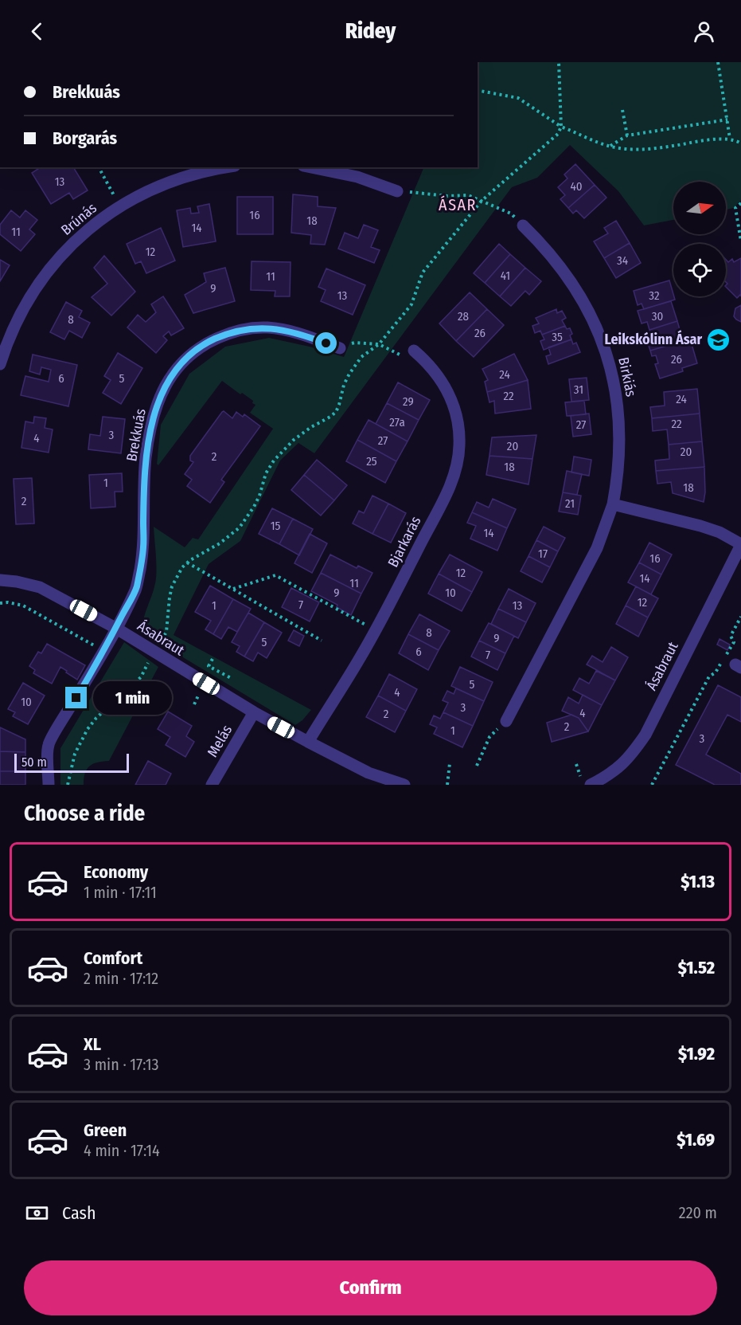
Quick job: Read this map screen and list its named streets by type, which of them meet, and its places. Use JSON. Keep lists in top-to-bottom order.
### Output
{
  "streets": {
    "street": [
      "Brúnás",
      "Birkiás",
      "Brekkuás",
      "Bjarkarás",
      "Ásabraut",
      "Melás"
    ]
  },
  "crossings": [
    ["Brekkuás", "Ásabraut"],
    ["Bjarkarás", "Ásabraut"],
    ["Ásabraut", "Melás"]
  ],
  "districts": ["ÁSAR"],
  "places": {
    "school or university": ["Leikskólinn Ásar"]
  },
  "house_numbers": [
    "13",
    "40",
    "16",
    "18",
    "14",
    "11",
    "12",
    "34",
    "41",
    "11",
    "9",
    "13",
    "32",
    "28",
    "30",
    "8",
    "26",
    "35",
    "26",
    "24",
    "6",
    "5",
    "31",
    "22",
    "24",
    "29",
    "27a",
    "22",
    "27",
    "3",
    "4",
    "27",
    "20",
    "20",
    "2",
    "25",
    "18",
    "1",
    "18",
    "2",
    "21",
    "15",
    "14",
    "17",
    "16",
    "12",
    "14",
    "11",
    "9",
    "10",
    "12",
    "7",
    "1",
    "13",
    "8",
    "9",
    "5",
    "6",
    "7",
    "5",
    "4",
    "10",
    "3",
    "4",
    "2",
    "2",
    "1",
    "3"
  ],
  "scale_bar": "50 m",
  "north": "right",
  "page": {
    "header": "Ridey",
    "banner": ["Brekkuás", "Borgarás"],
    "bubble": "1 min",
    "scale": "50 m",
    "heading": "Choose a ride",
    "list": [
      {
        "name": "Economy",
        "note": "1 min · 17:11",
        "value": "$1.13"
      },
      {
        "name": "Comfort",
        "note": "2 min · 17:12",
        "value": "$1.52"
      },
      {
        "name": "XL",
        "note": "3 min · 17:13",
        "value": "$1.92"
      },
      {
        "name": "Green",
        "note": "4 min · 17:14",
        "value": "$1.69"
      }
    ],
    "pay": ["Cash", "220 m"],
    "buttons": "Confirm"
  }
}
